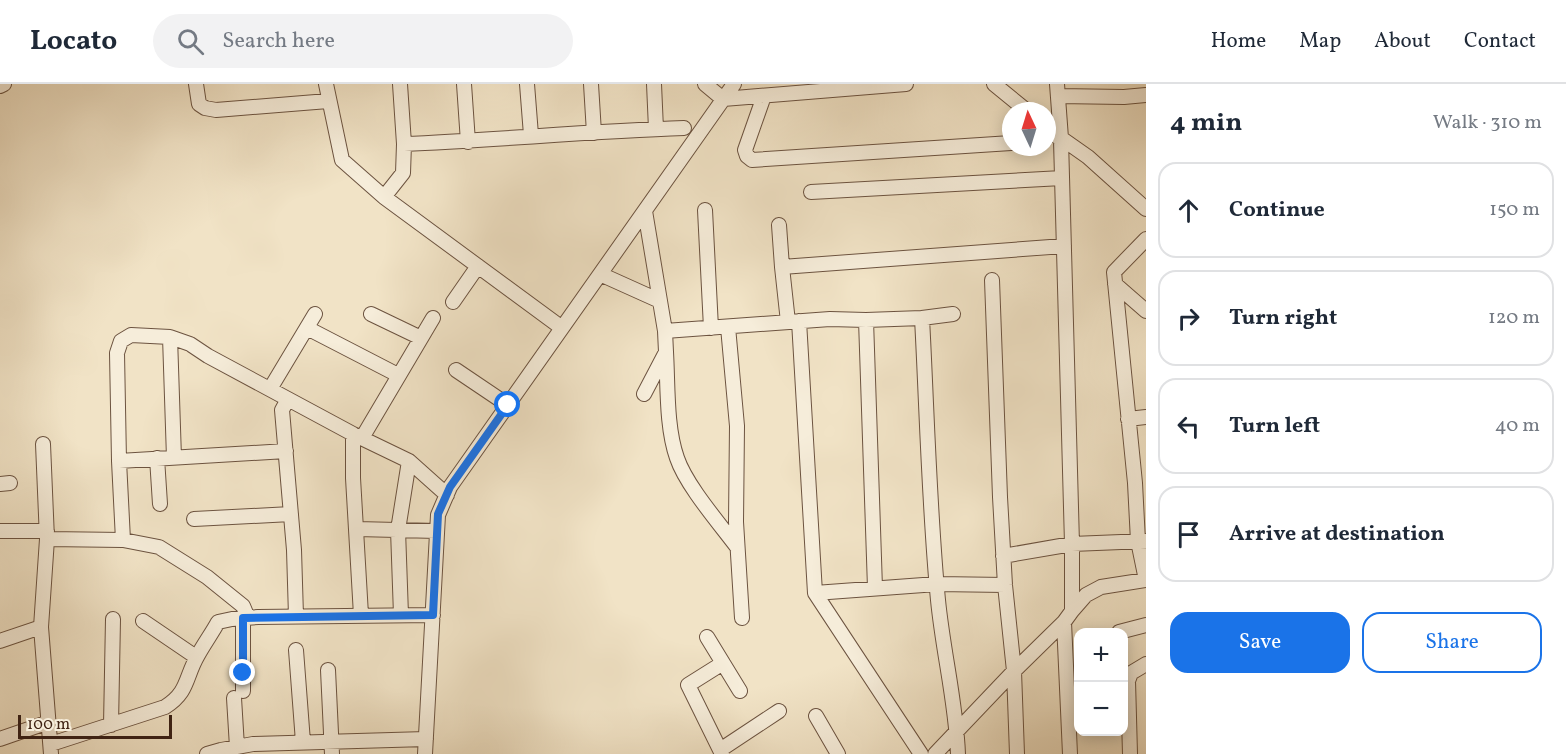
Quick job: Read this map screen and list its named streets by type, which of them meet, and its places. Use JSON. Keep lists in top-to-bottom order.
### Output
{
  "scale_bar": "100 m",
  "north": "top",
  "page": {
    "header": "Locato",
    "search": "Search here",
    "nav": [
      "Home",
      "Map",
      "About",
      "Contact"
    ],
    "heading": ["4 min", "Walk · 310 m"],
    "list": [
      ["Continue", "150 m"],
      ["Turn right", "120 m"],
      ["Turn left", "40 m"],
      "Arrive at destination"
    ],
    "buttons": ["Save", "Share"],
    "map_buttons": ["+", "−"],
    "scale": "100 m"
  }
}
